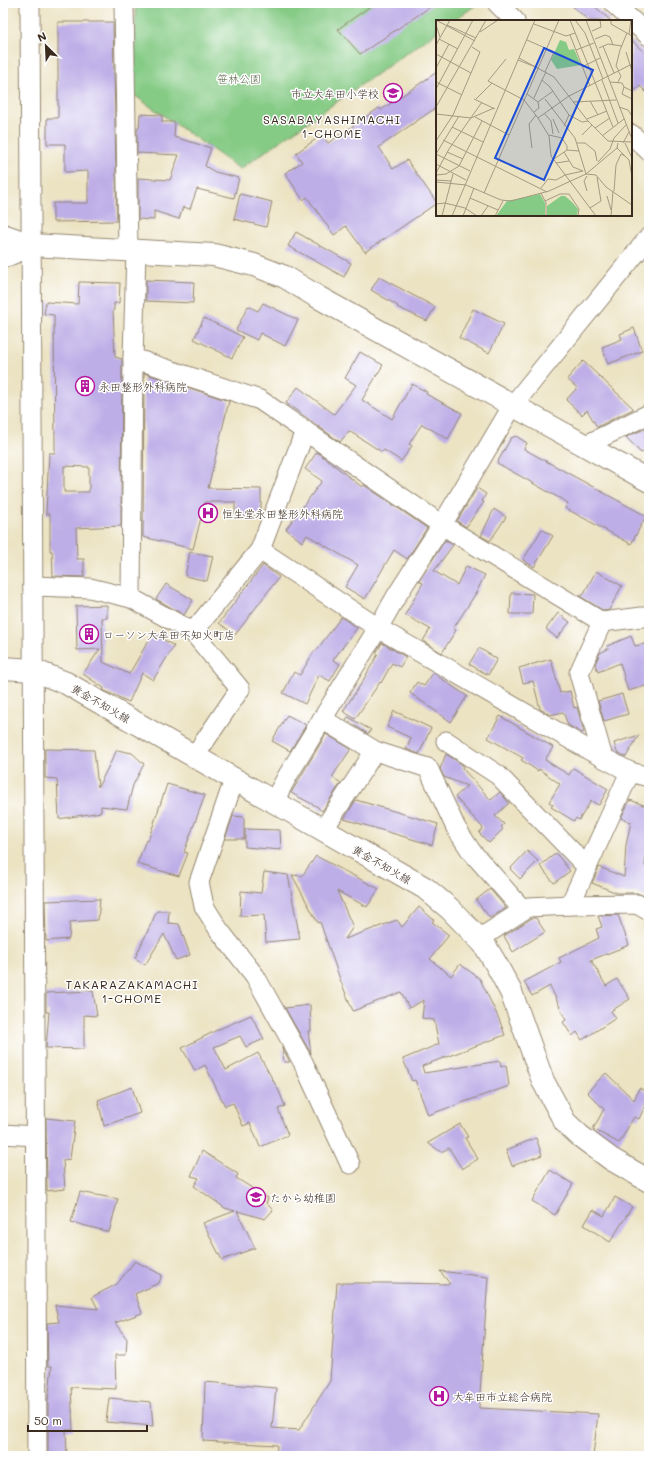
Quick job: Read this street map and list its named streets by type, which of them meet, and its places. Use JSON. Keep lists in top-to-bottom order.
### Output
{
  "streets": {
    "main road": ["黄金不知火線"]
  },
  "districts": ["SASABAYASHIMACHI 1-CHOME", "TAKARAZAKAMACHI 1-CHOME"],
  "parks": ["笹林公園"],
  "places": {
    "school or university": ["市立大牟田小学校", "たから幼稚園"],
    "building": ["永田整形外科病院", "ローソン大牟田不知火町店"],
    "hospital": ["恒生堂永田整形外科病院", "大牟田市立総合病院"]
  },
  "scale_bar": "50 m",
  "north": "top left"
}
